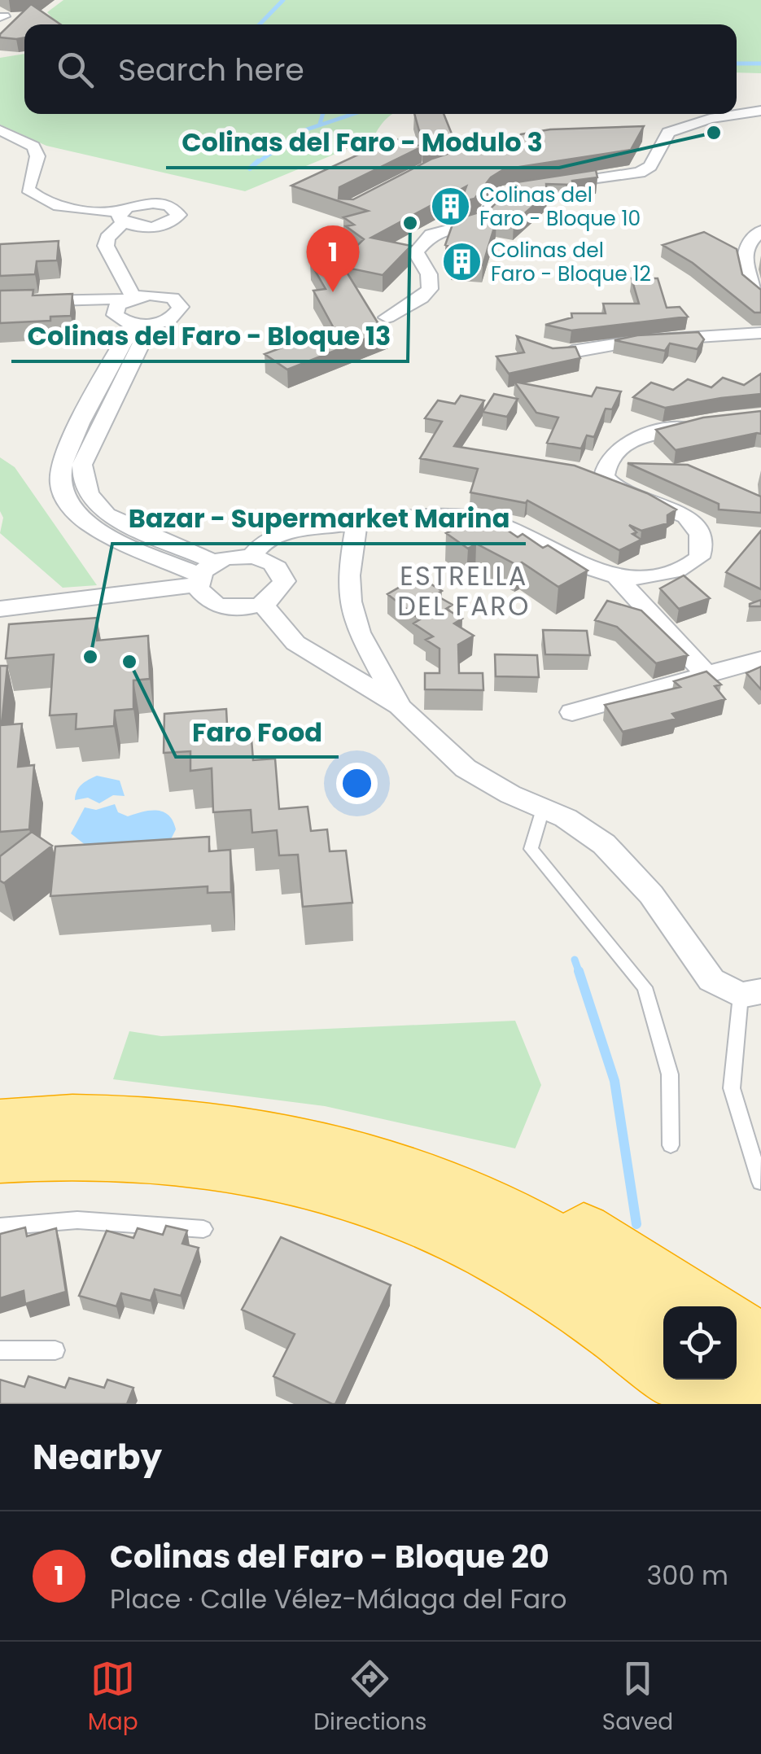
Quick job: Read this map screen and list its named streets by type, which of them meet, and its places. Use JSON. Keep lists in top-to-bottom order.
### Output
{
  "districts": ["ESTRELLA DEL FARO"],
  "places": {
    "other": [
      "Colinas del Faro - Modulo 3",
      "Colinas del Faro - Bloque 13",
      "Bazar - Supermarket Marina",
      "Faro Food"
    ],
    "building": ["Colinas del Faro - Bloque 10", "Colinas del Faro - Bloque 12"]
  },
  "page": {
    "search": "Search here",
    "pins": "1",
    "heading": "Nearby",
    "list": [
      {
        "mark": "1",
        "name": "Colinas del Faro - Bloque 20",
        "note": "Place · Calle Vélez-Málaga del Faro",
        "value": "300 m"
      }
    ],
    "nav": ["Map", "Directions", "Saved"]
  }
}
